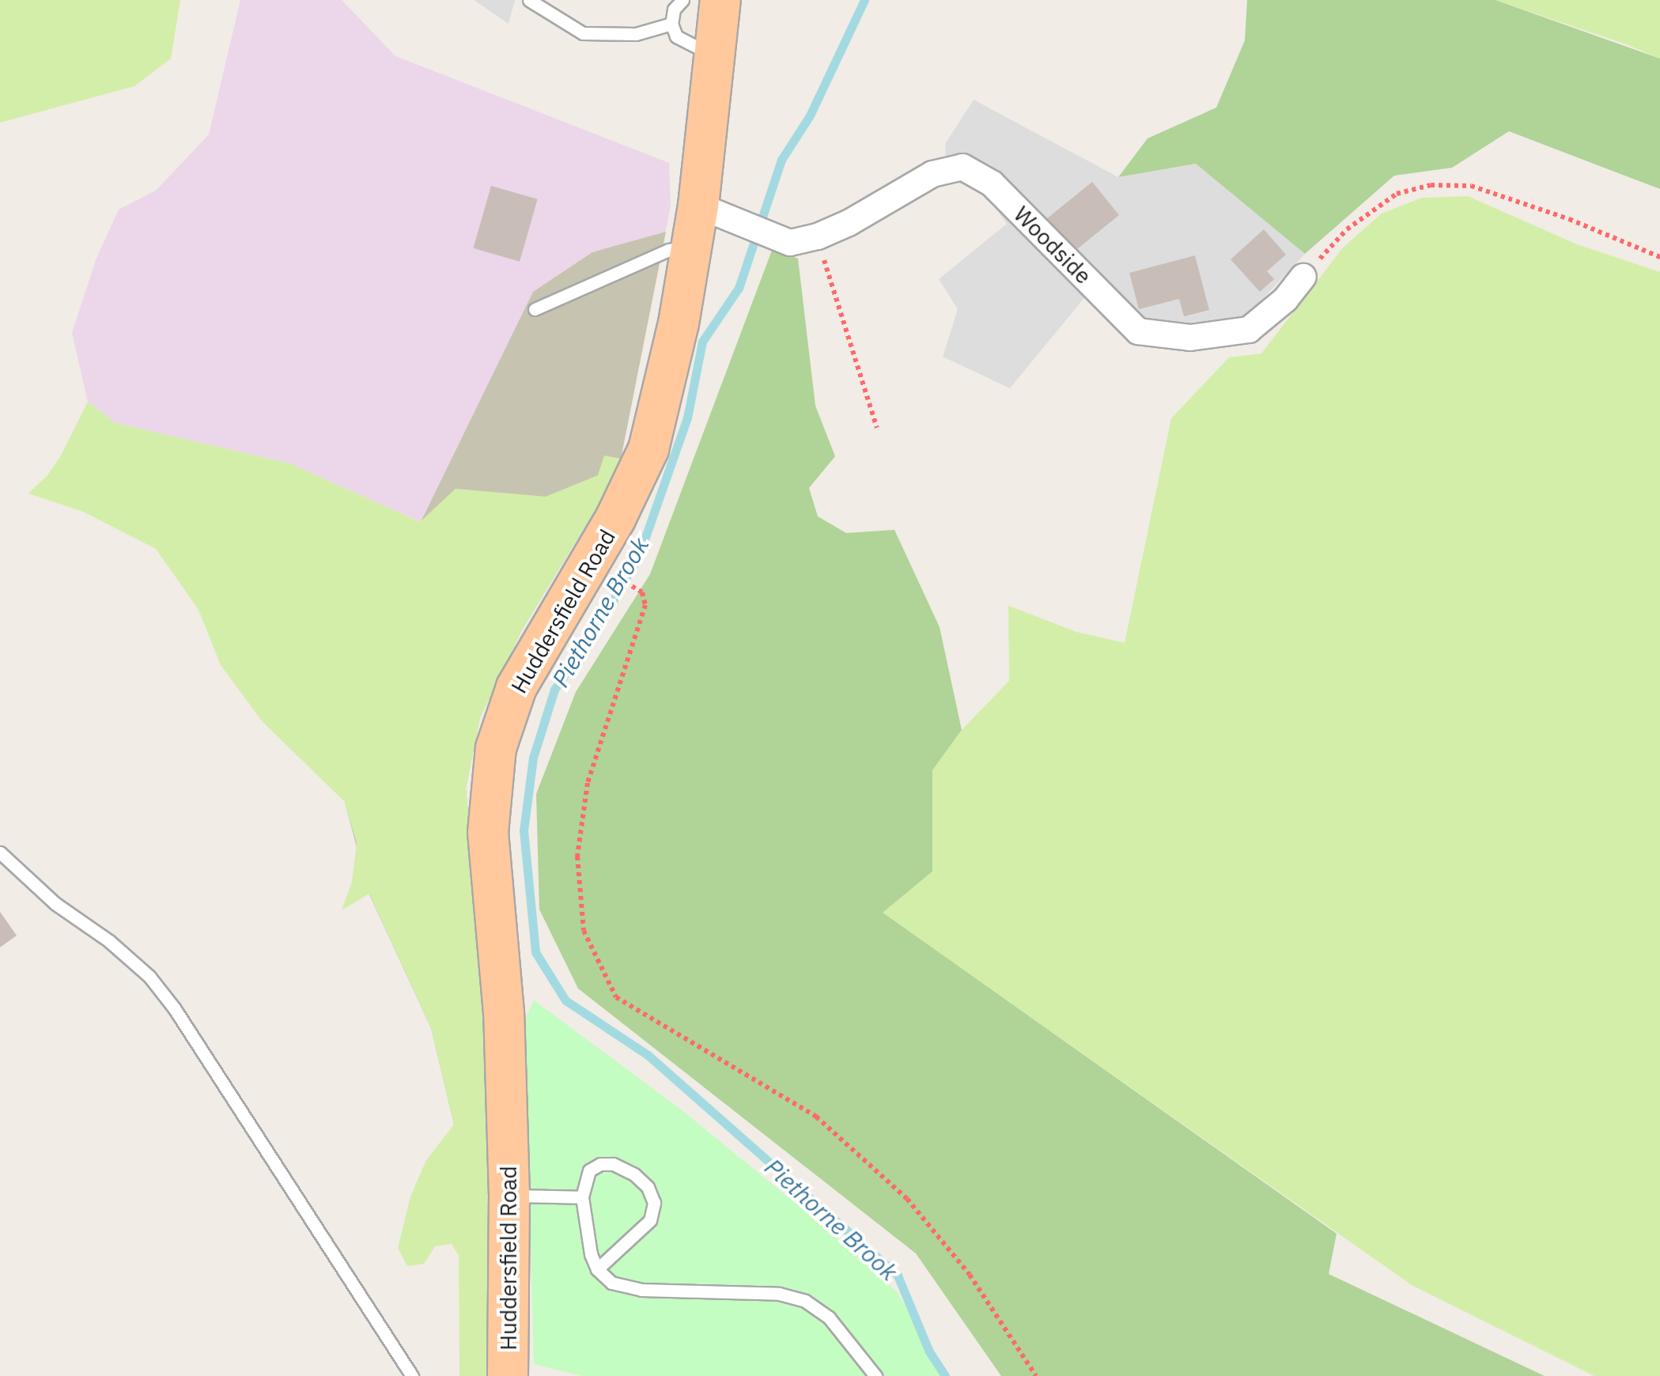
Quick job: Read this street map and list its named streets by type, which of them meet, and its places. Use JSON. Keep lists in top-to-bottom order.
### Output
{
  "streets": {
    "main road": ["Huddersfield Road"],
    "street": ["Woodside"]
  },
  "crossings": [
    ["Woodside", "Huddersfield Road"]
  ],
  "water": ["Piethorne Brook"]
}
